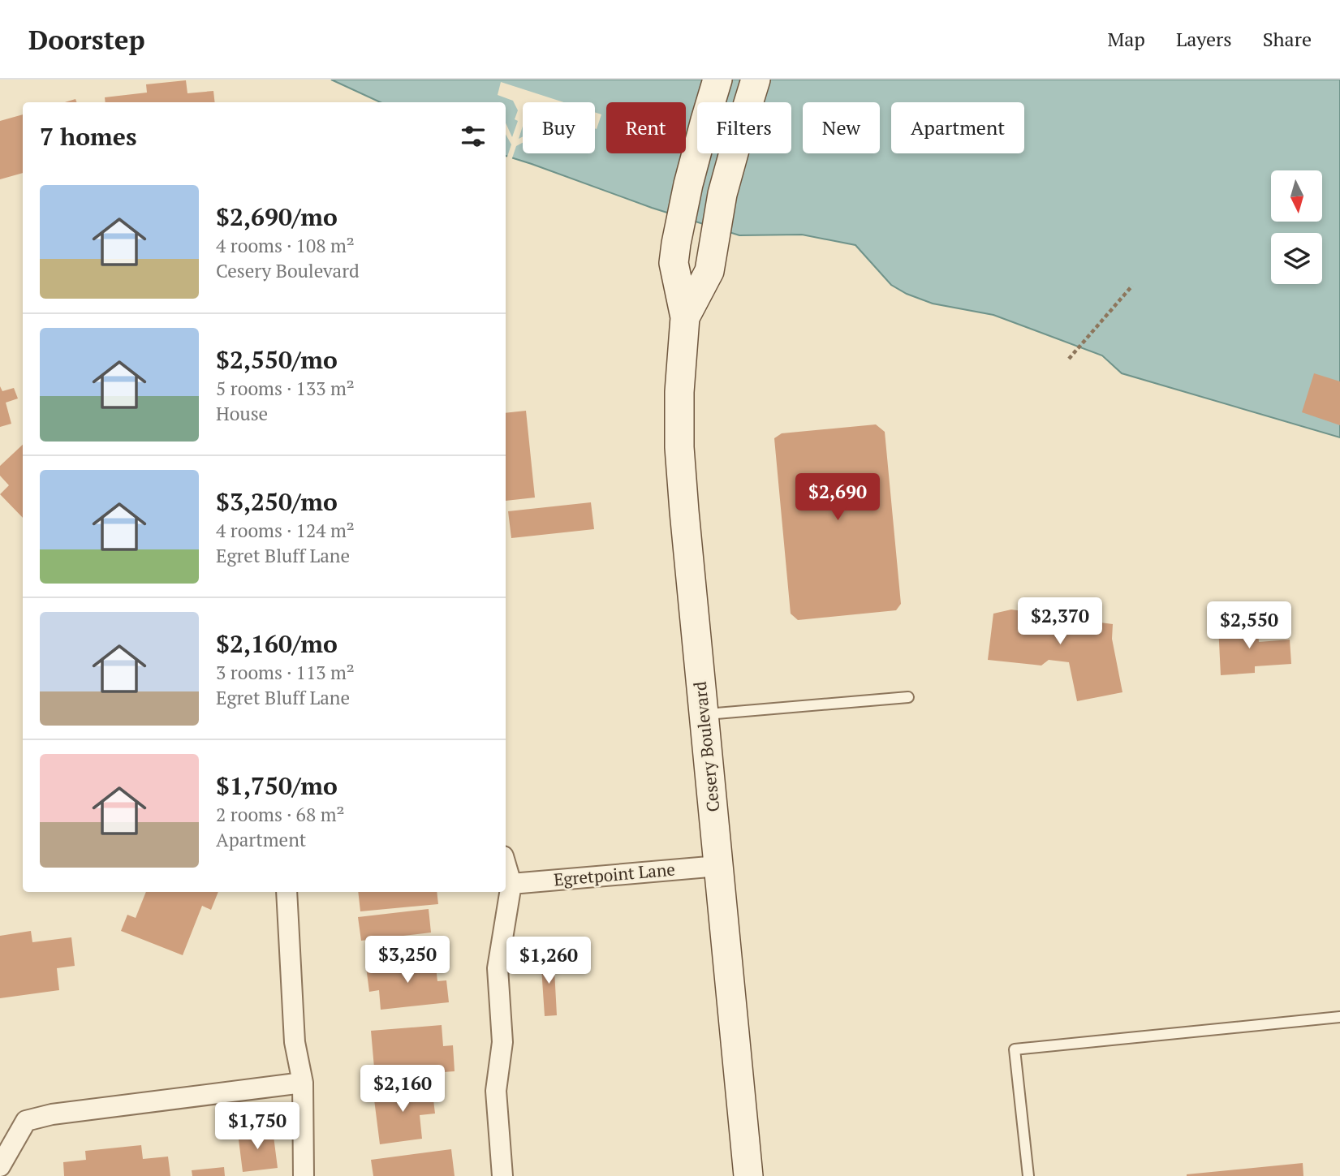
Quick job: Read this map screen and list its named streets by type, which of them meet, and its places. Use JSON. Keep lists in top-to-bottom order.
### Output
{
  "streets": {
    "main road": ["Cesery Boulevard"],
    "street": ["Egretpoint Lane"]
  },
  "crossings": [
    ["Cesery Boulevard", "Egretpoint Lane"]
  ],
  "north": "bottom",
  "page": {
    "header": "Doorstep",
    "nav": ["Map", "Layers", "Share"],
    "chip": [
      "Buy",
      "Rent",
      "Filters",
      "New",
      "Apartment"
    ],
    "heading": "7 homes",
    "list": [
      {
        "name": "$2,690/mo",
        "note": "4 rooms · 108 m² · Cesery Boulevard"
      },
      {
        "name": "$2,550/mo",
        "note": "5 rooms · 133 m² · House"
      },
      {
        "name": "$3,250/mo",
        "note": "4 rooms · 124 m² · Egret Bluff Lane"
      },
      {
        "name": "$2,160/mo",
        "note": "3 rooms · 113 m² · Egret Bluff Lane"
      },
      {
        "name": "$1,750/mo",
        "note": "2 rooms · 68 m² · Apartment"
      }
    ],
    "price": [
      "$2,690",
      "$2,370",
      "$2,550",
      "$3,250",
      "$1,260",
      "$2,160",
      "$1,750"
    ]
  }
}
